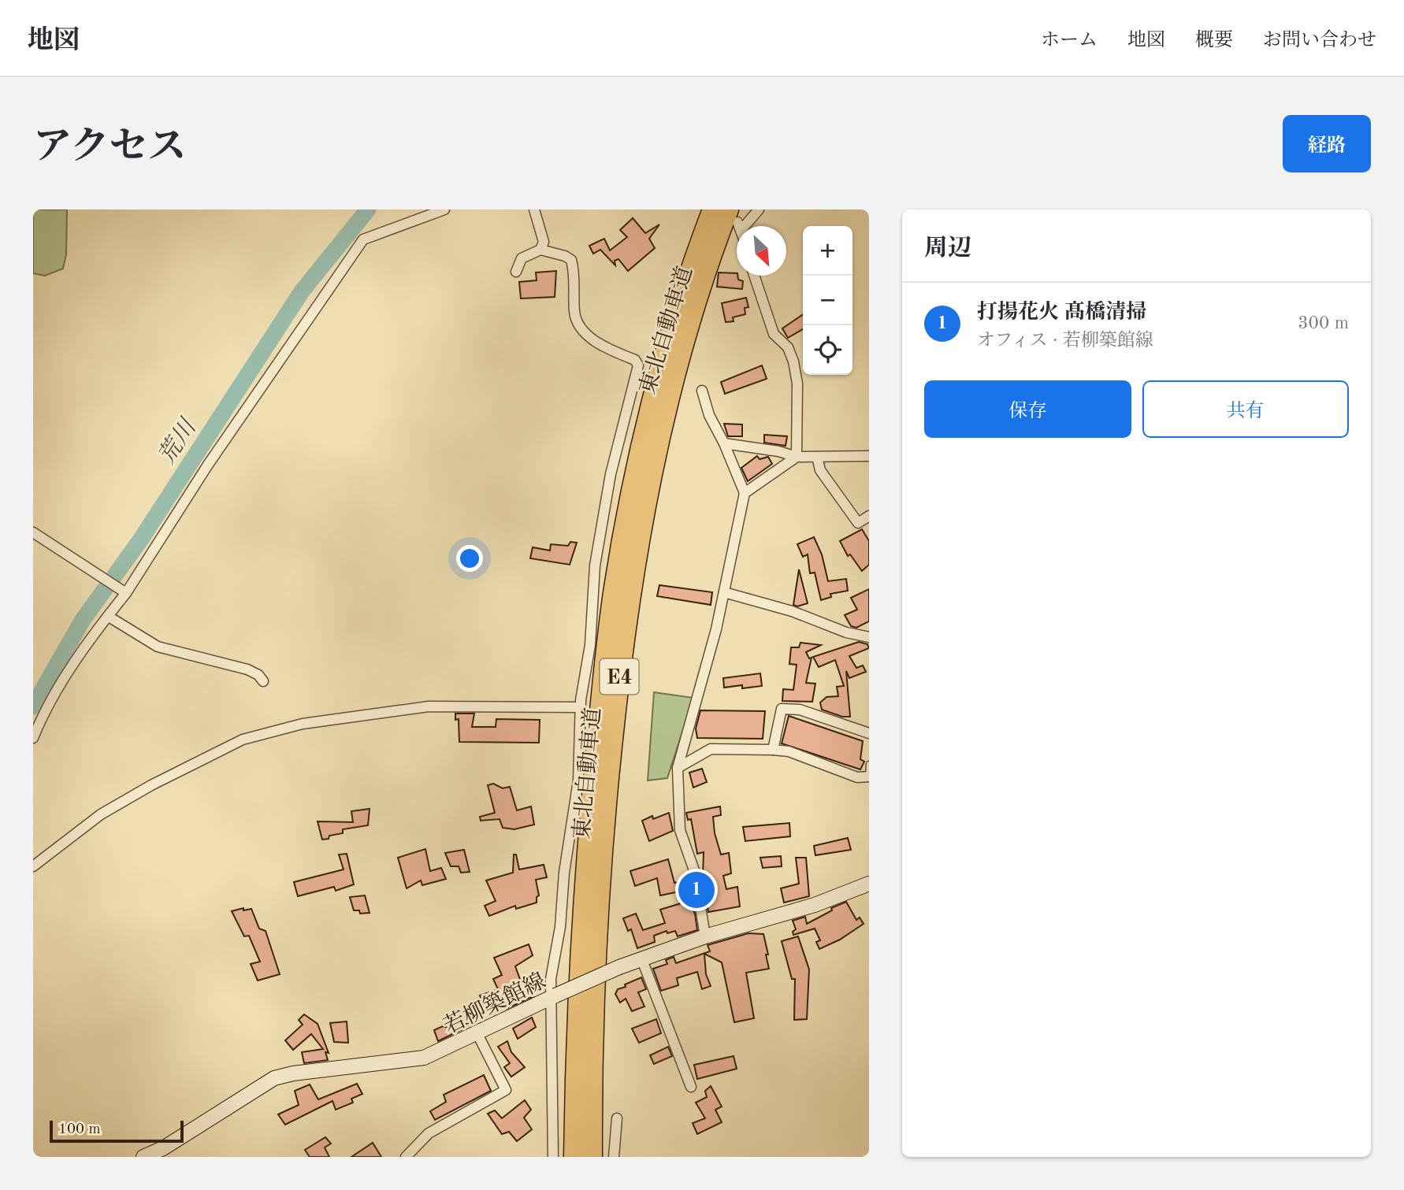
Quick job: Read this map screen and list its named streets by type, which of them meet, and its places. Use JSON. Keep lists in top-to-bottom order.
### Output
{
  "streets": {
    "highway": ["東北自動車道", "E4"],
    "main road": ["若柳築館線"]
  },
  "water": ["荒川"],
  "scale_bar": "100 m",
  "north": "bottom right",
  "page": {
    "header": "地図",
    "nav": [
      "ホーム",
      "地図",
      "概要",
      "お問い合わせ"
    ],
    "title": "アクセス",
    "buttons": [
      "経路",
      ["保存", "共有"]
    ],
    "heading": "周辺",
    "map_buttons": ["+", "−"],
    "list": [
      {
        "mark": "1",
        "name": "打揚花火 髙橋清掃",
        "note": "オフィス · 若柳築館線",
        "value": "300 m"
      }
    ],
    "pins": "1",
    "scale": "100 m"
  }
}
